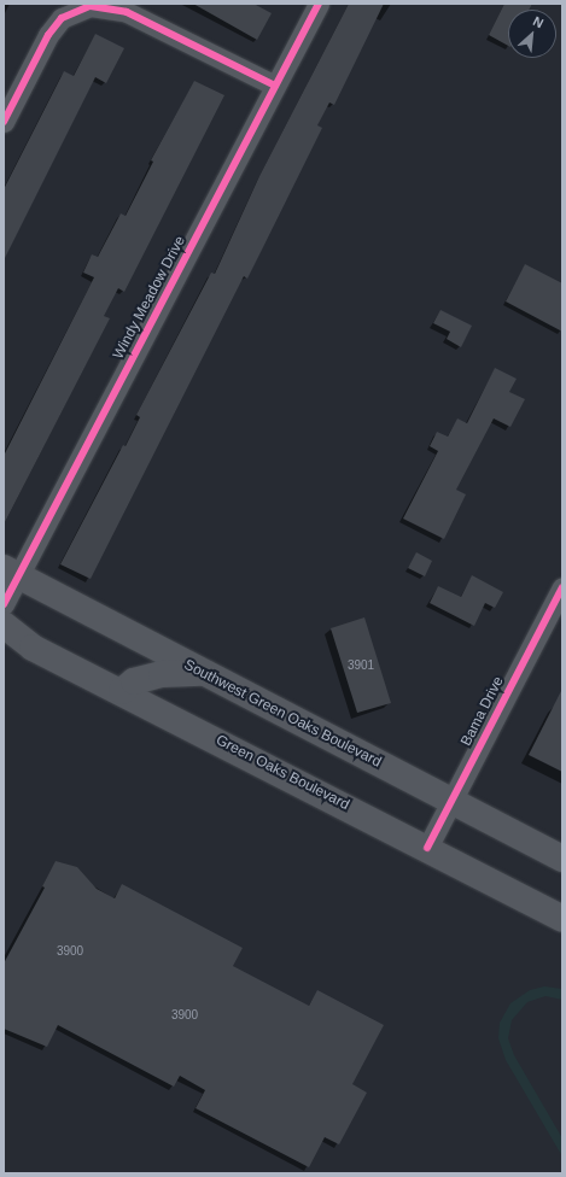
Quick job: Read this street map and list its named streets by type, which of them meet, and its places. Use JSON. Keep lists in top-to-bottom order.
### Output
{
  "streets": {
    "main road": ["Southwest Green Oaks Boulevard", "Green Oaks Boulevard"],
    "street": ["Windy Meadow Drive", "Bama Drive"]
  },
  "crossings": [
    ["Windy Meadow Drive", "Southwest Green Oaks Boulevard"],
    ["Bama Drive", "Southwest Green Oaks Boulevard"],
    ["Bama Drive", "Green Oaks Boulevard"]
  ],
  "house_numbers": ["3901", "3900", "3900"],
  "north": "top right"
}
